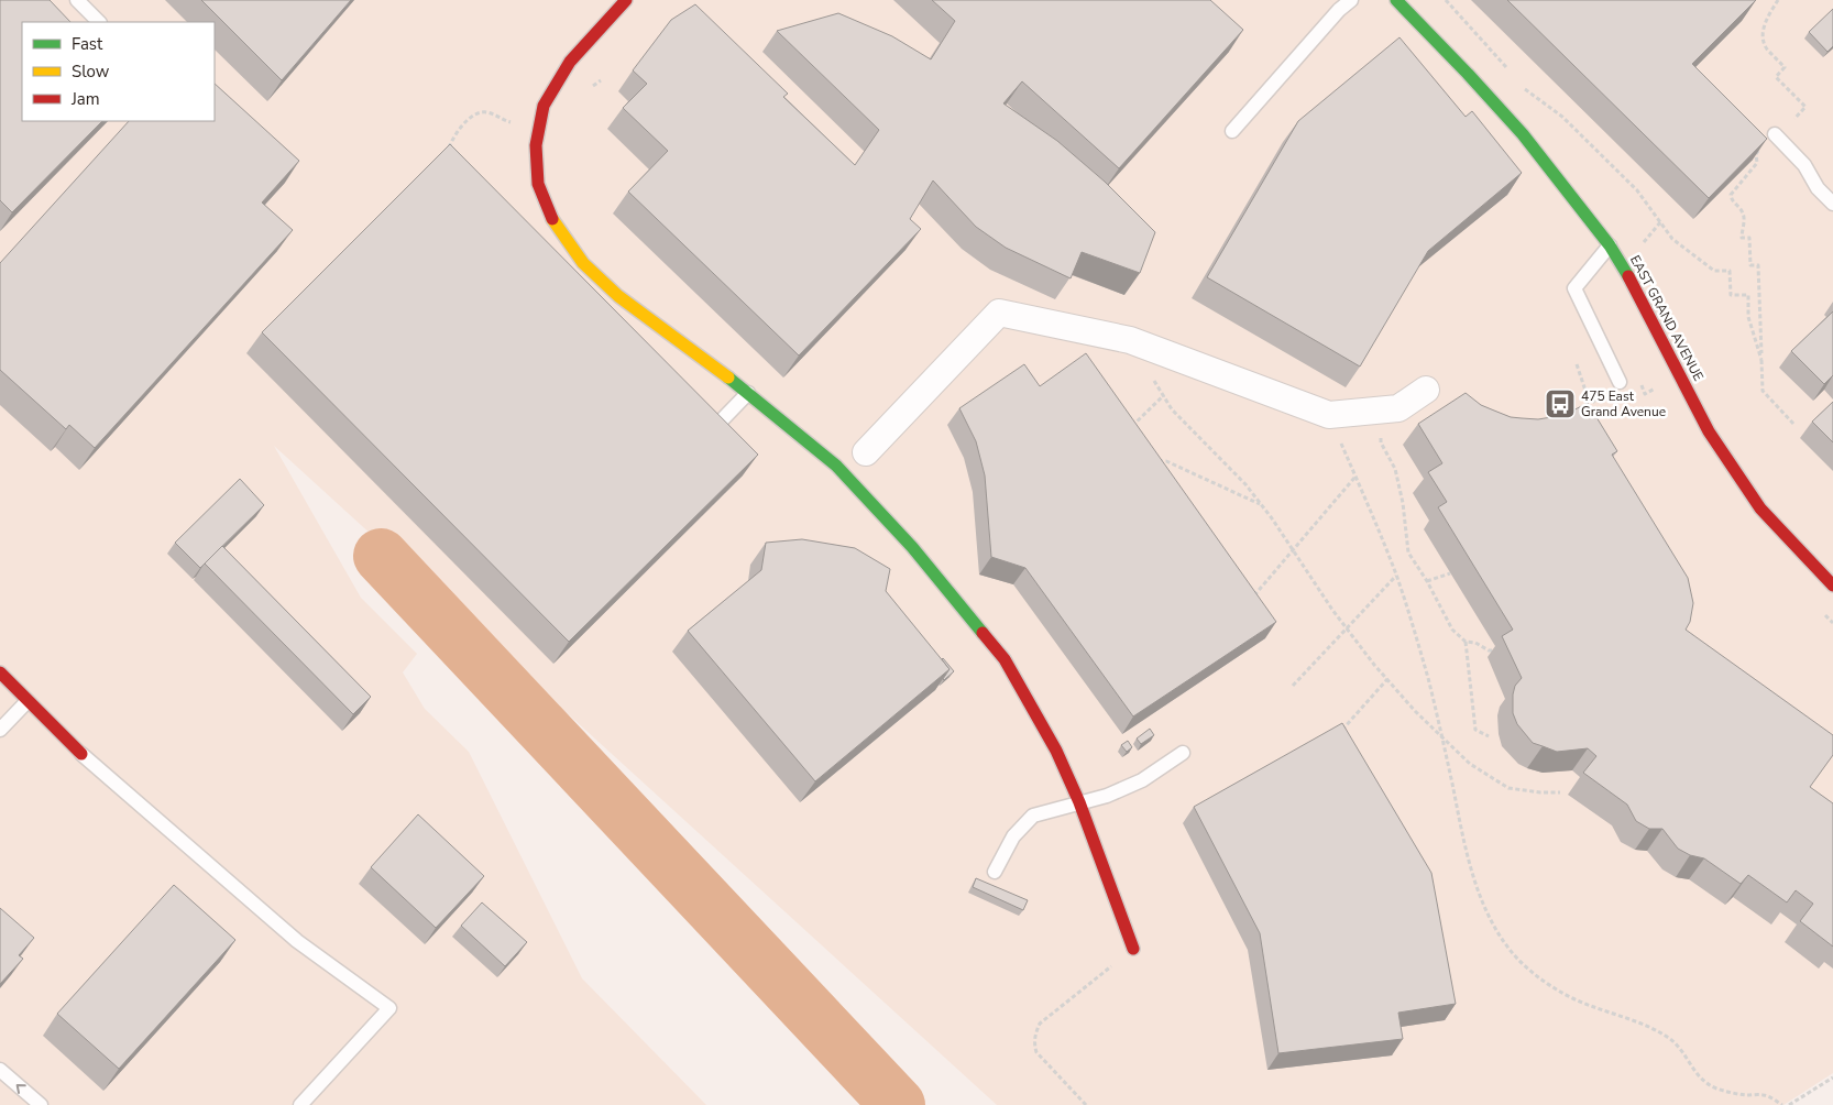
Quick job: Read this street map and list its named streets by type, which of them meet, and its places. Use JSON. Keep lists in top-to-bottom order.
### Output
{
  "streets": {
    "street": ["EAST GRAND AVENUE"]
  },
  "places": {
    "bus stop": ["475 East Grand Avenue"]
  },
  "legend": ["Fast", "Slow", "Jam"]
}
